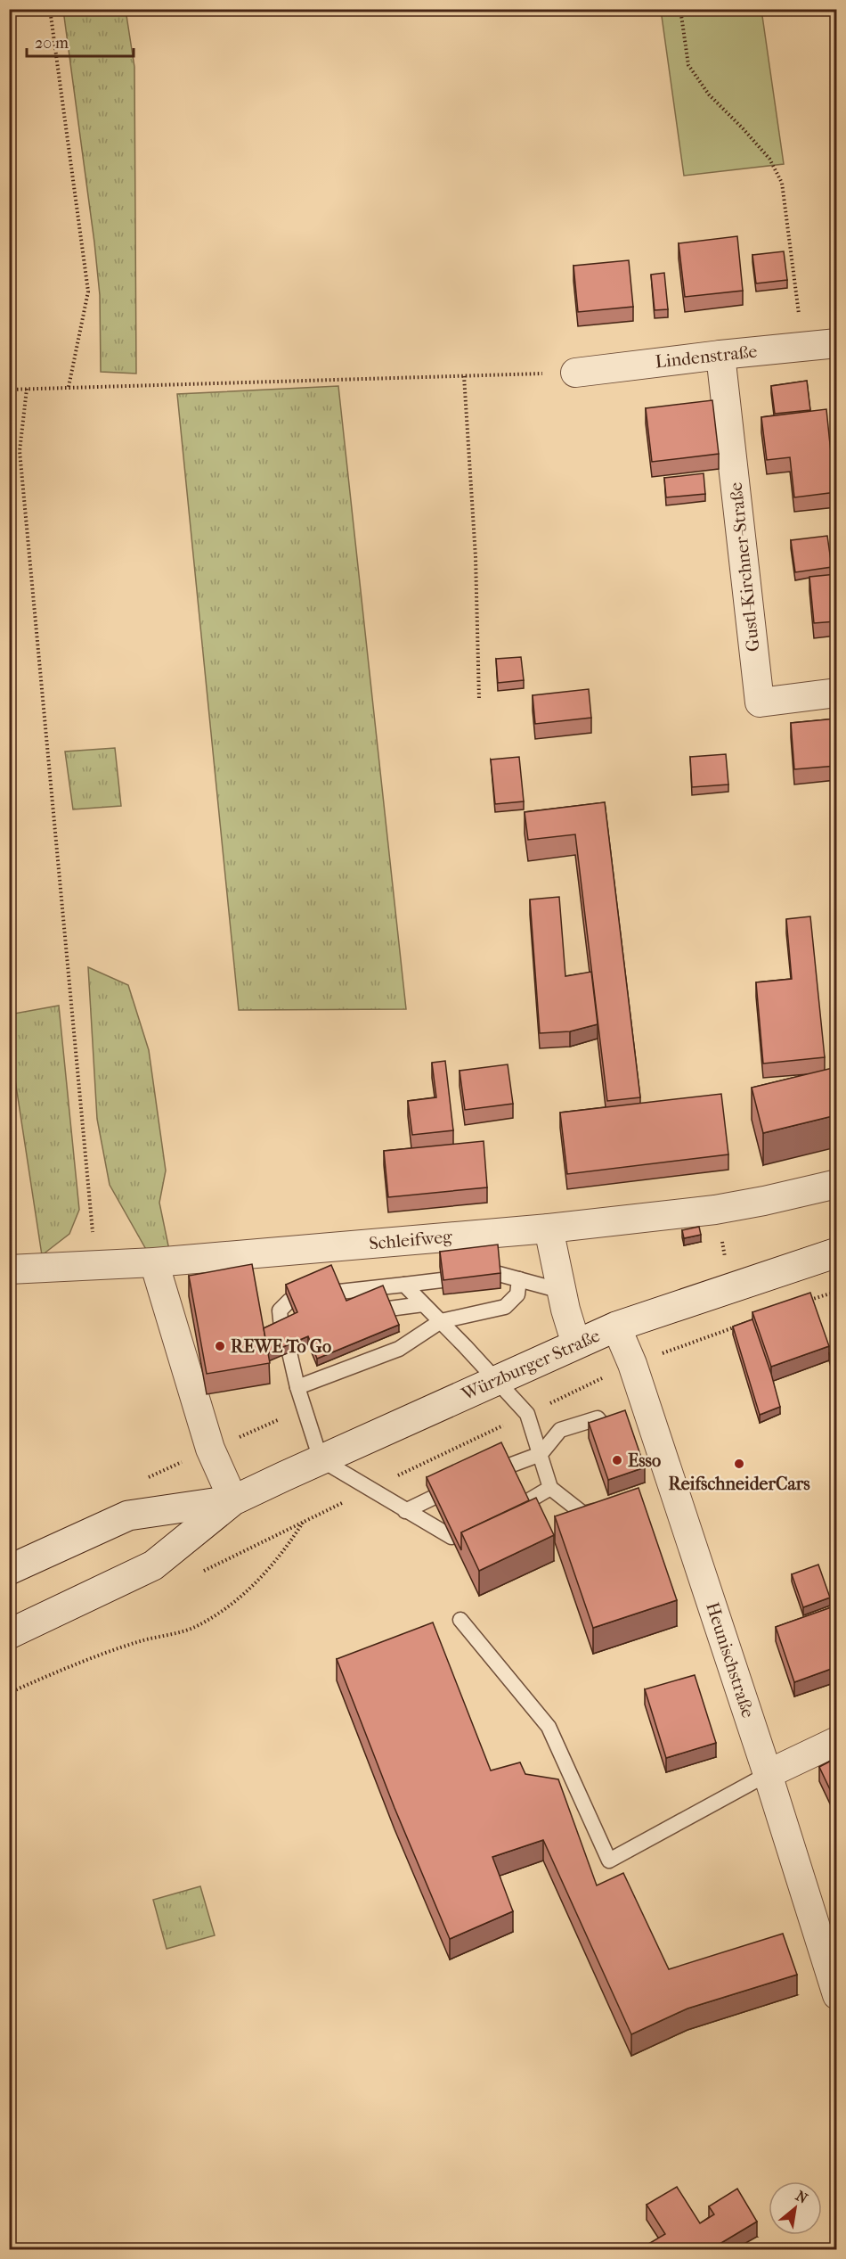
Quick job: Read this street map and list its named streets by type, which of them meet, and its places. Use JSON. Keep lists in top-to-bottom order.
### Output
{
  "streets": {
    "main road": ["Würzburger Straße"],
    "street": [
      "Lindenstraße",
      "Gustl-Kirchner-Straße",
      "Schleifweg",
      "Heunischstraße"
    ]
  },
  "crossings": [
    ["Lindenstraße", "Gustl-Kirchner-Straße"],
    ["Würzburger Straße", "Heunischstraße"]
  ],
  "places": ["REWE To Go", "Esso", "ReifschneiderCars"],
  "scale_bar": "20 m",
  "north": "top right"
}
